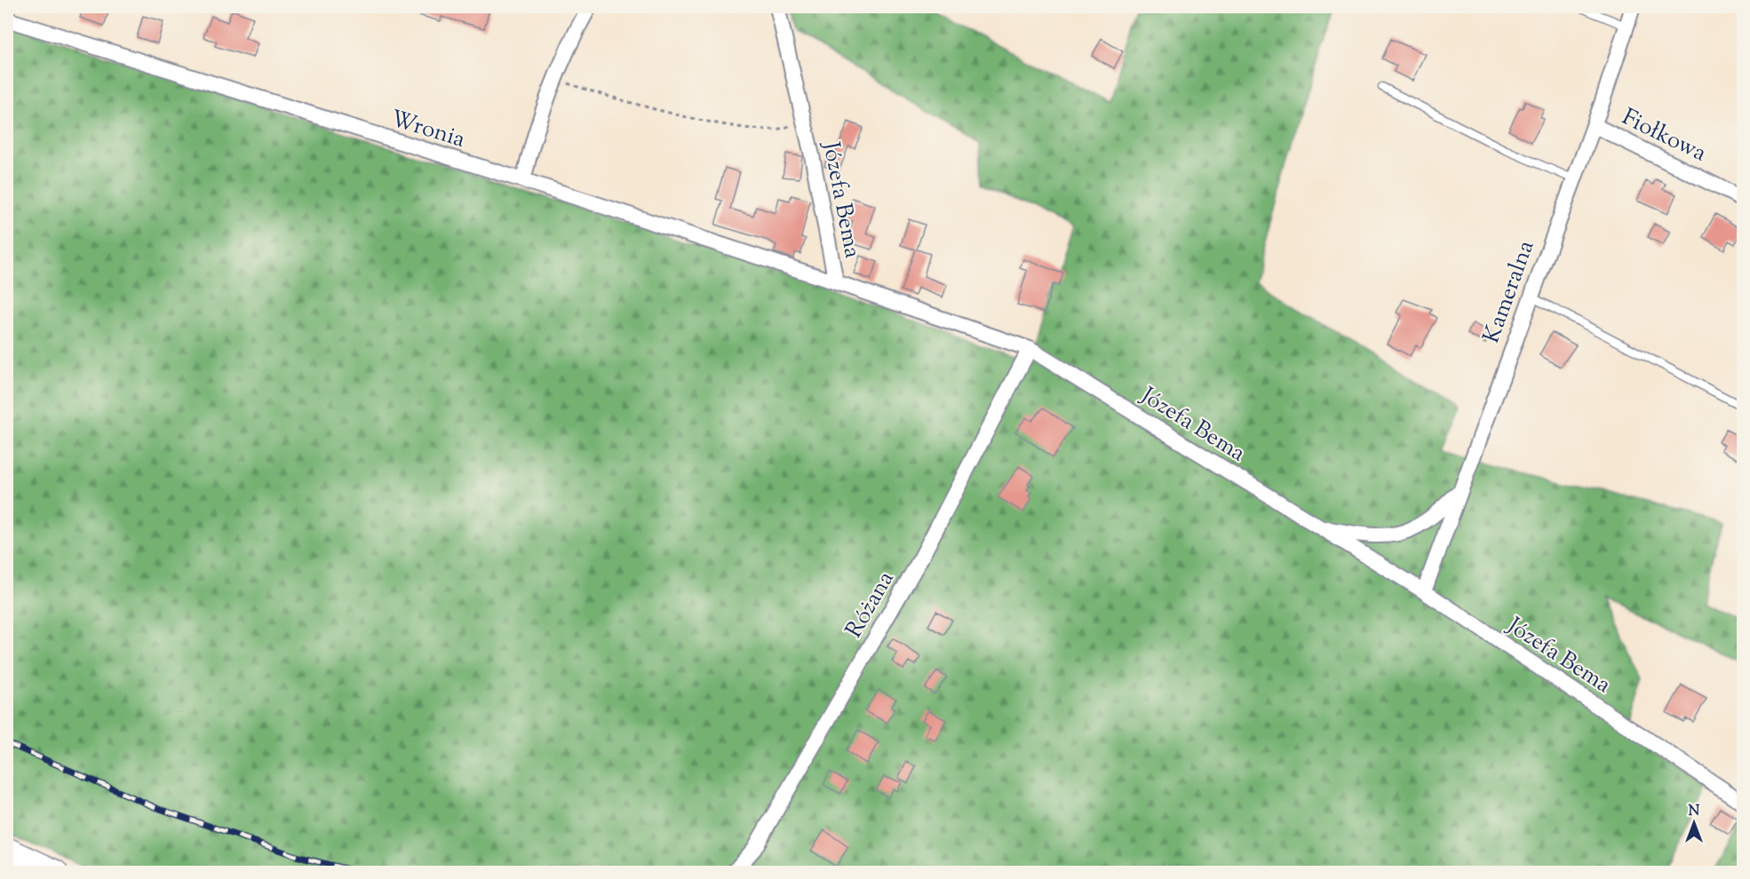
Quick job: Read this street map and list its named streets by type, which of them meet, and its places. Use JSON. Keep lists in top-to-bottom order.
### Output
{
  "streets": {
    "street": [
      "Wronia",
      "Fiołkowa",
      "Józefa Bema",
      "Kameralna",
      "Różana"
    ]
  },
  "crossings": [
    ["Wronia", "Józefa Bema"],
    ["Fiołkowa", "Kameralna"],
    ["Józefa Bema", "Kameralna"],
    ["Józefa Bema", "Różana"]
  ],
  "north": "top"
}
